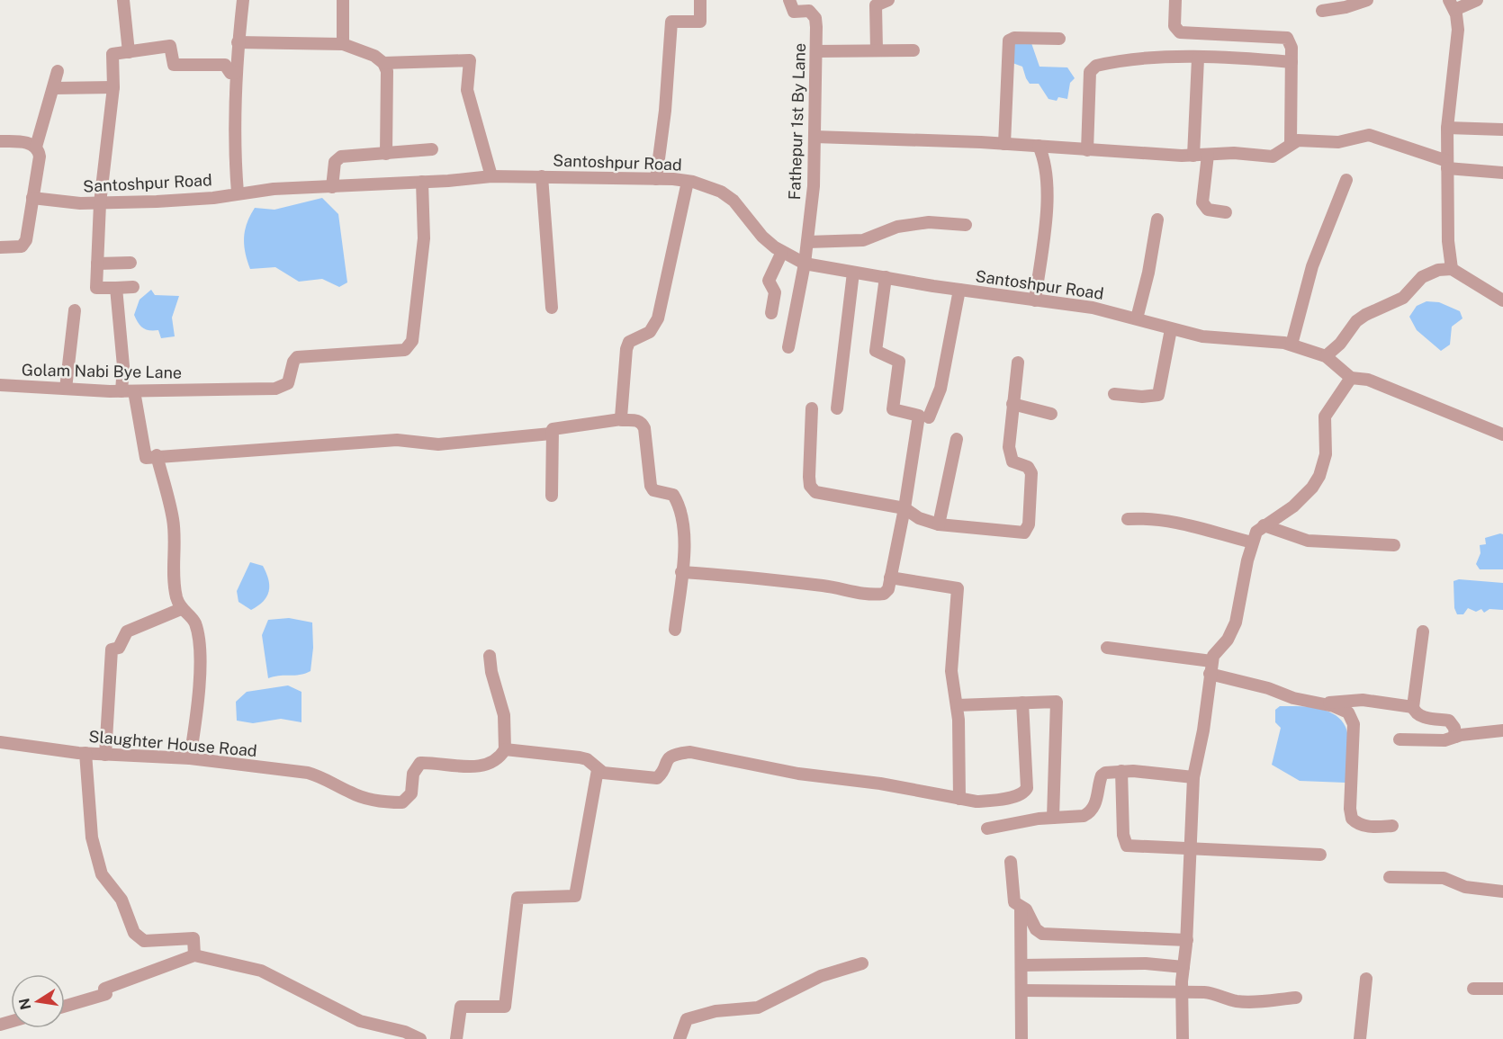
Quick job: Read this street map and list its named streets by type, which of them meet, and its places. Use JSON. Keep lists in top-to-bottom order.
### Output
{
  "streets": {
    "street": [
      "Fathepur 1st By Lane",
      "Santoshpur Road",
      "Golam Nabi Bye Lane",
      "Slaughter House Road"
    ]
  },
  "crossings": [
    ["Fathepur 1st By Lane", "Santoshpur Road"],
    ["Santoshpur Road", "Golam Nabi Bye Lane"]
  ],
  "north": "left"
}
